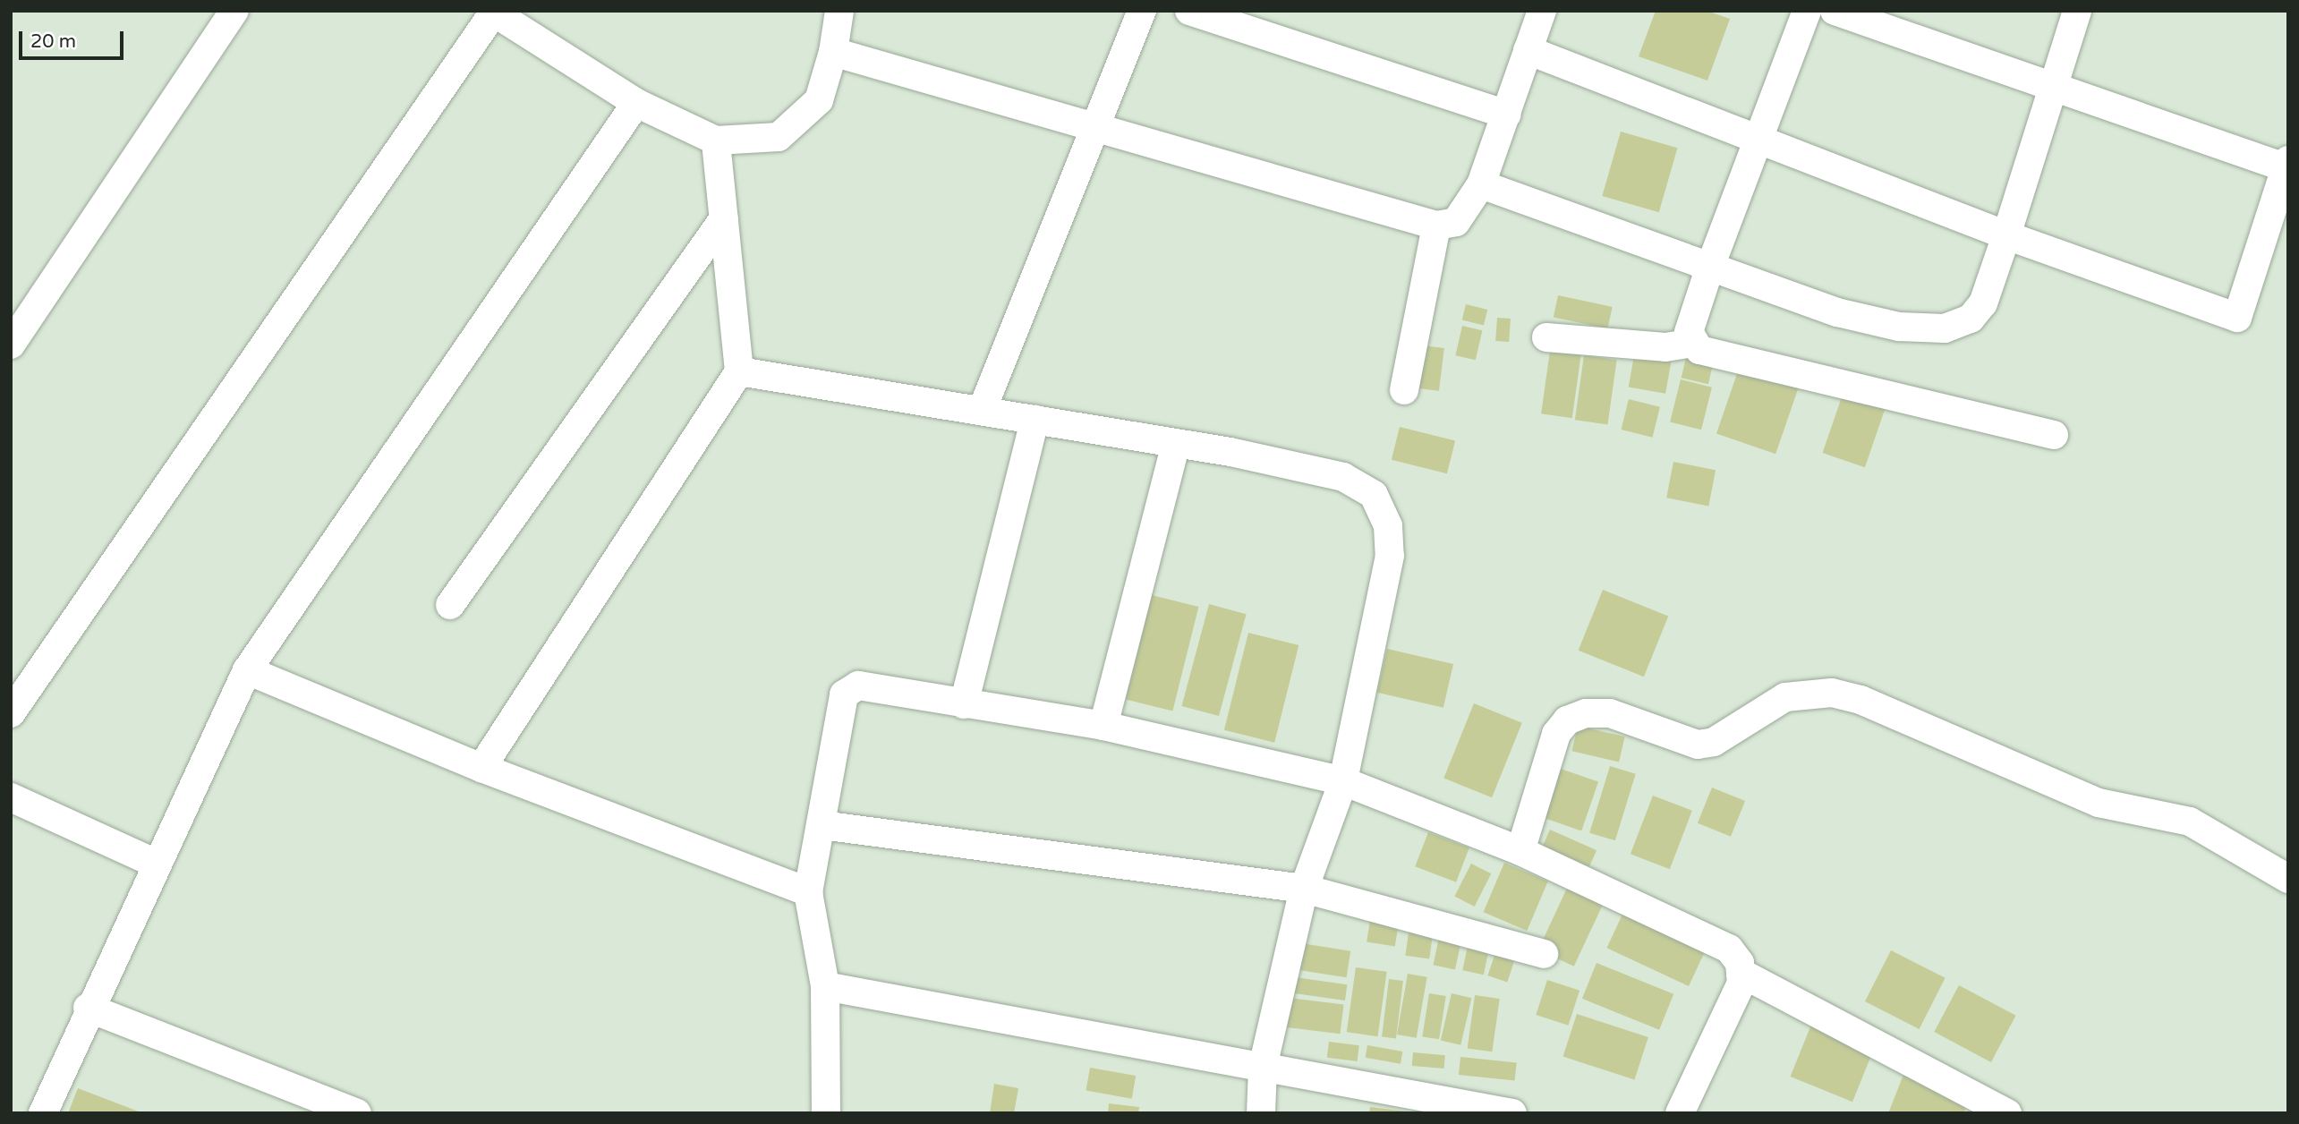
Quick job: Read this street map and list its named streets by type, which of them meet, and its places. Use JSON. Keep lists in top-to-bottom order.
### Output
{
  "scale_bar": "20 m"
}
